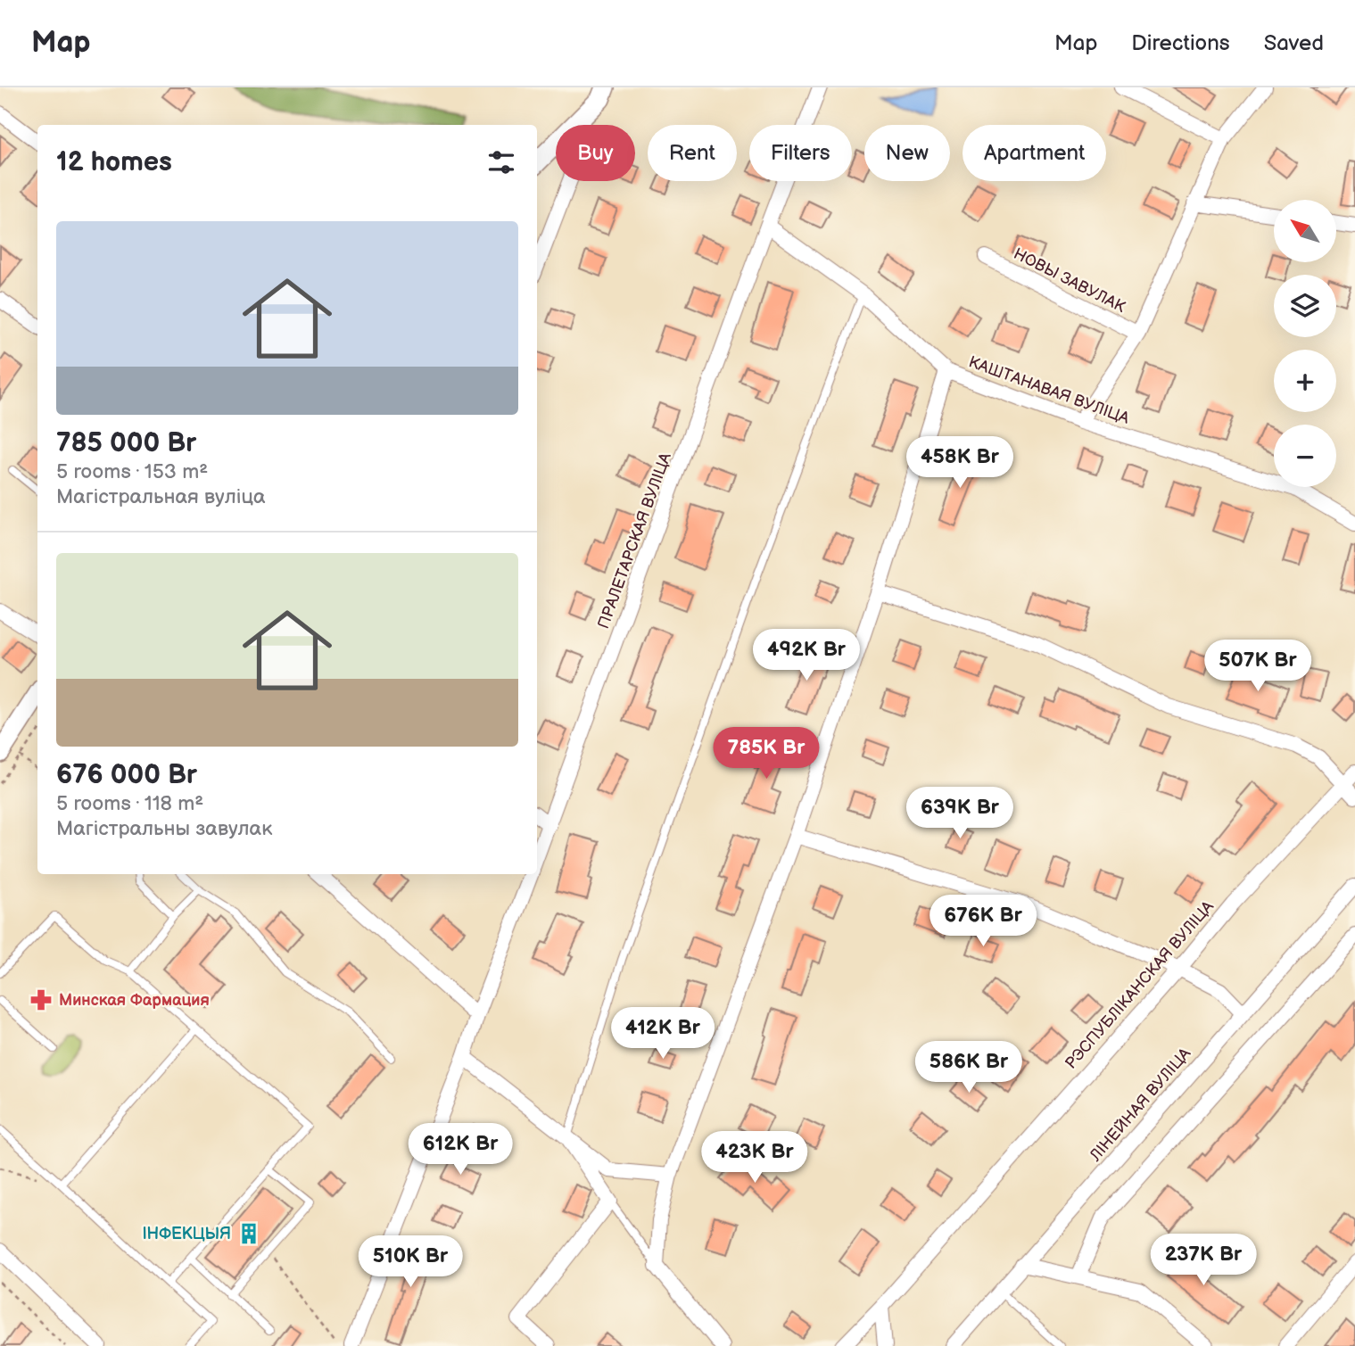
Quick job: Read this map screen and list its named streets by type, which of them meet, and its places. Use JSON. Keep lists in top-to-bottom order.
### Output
{
  "streets": {
    "street": [
      "НОВЫ ЗАВУЛАК",
      "КАШТАНАВАЯ ВУЛІЦА",
      "ПРАЛЕТАРСКАЯ ВУЛІЦА",
      "РЭСПУБЛІКАНСКАЯ ВУЛІЦА",
      "ЛІНЕЙНАЯ ВУЛІЦА"
    ]
  },
  "crossings": [
    ["КАШТАНАВАЯ ВУЛІЦА", "ПРАЛЕТАРСКАЯ ВУЛІЦА"]
  ],
  "places": {
    "pharmacy": ["Минская Фармация"],
    "building": ["ІНФЕКЦЫЯ"]
  },
  "north": "top left",
  "page": {
    "header": "Map",
    "nav": ["Map", "Directions", "Saved"],
    "chip": [
      "Buy",
      "Rent",
      "Filters",
      "New",
      "Apartment"
    ],
    "heading": "12 homes",
    "map_buttons": ["+", "−"],
    "list": [
      {
        "name": "785 000 Br",
        "note": "5 rooms · 153 m² · Магістральная вуліца"
      },
      {
        "name": "676 000 Br",
        "note": "5 rooms · 118 m² · Магістральны завулак"
      }
    ],
    "price": [
      "458K Br",
      "492K Br",
      "507K Br",
      "785K Br",
      "639K Br",
      "676K Br",
      "412K Br",
      "586K Br",
      "612K Br",
      "423K Br",
      "237K Br",
      "510K Br"
    ]
  }
}
